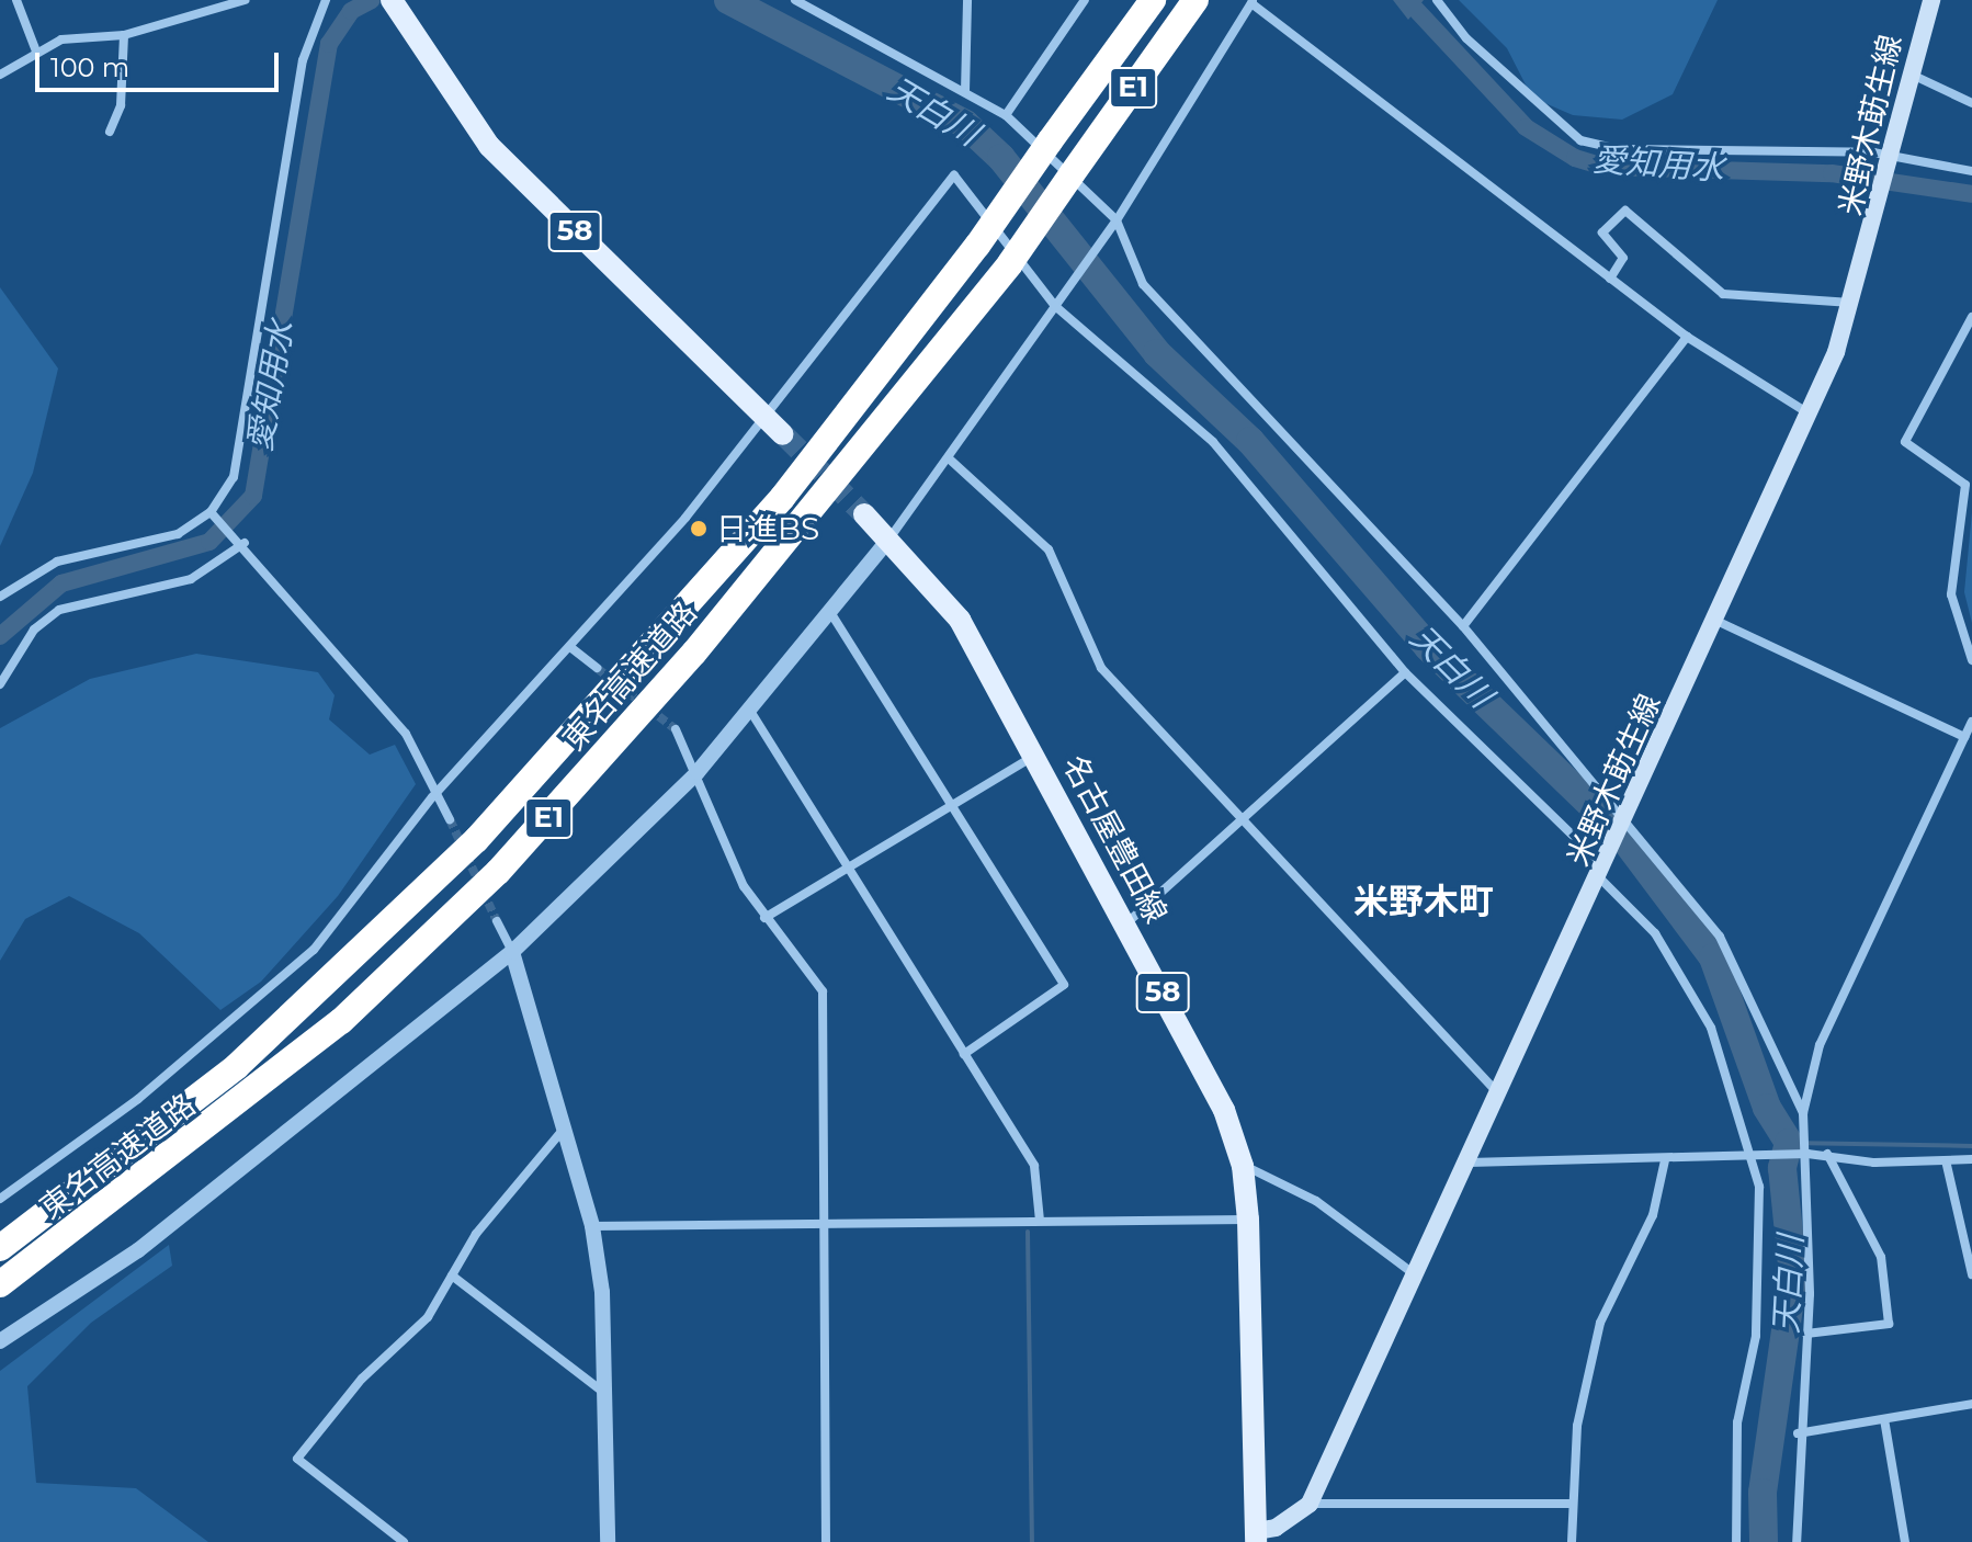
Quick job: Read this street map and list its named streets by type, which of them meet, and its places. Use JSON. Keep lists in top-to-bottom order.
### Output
{
  "streets": {
    "highway": ["E1", "東名高速道路"],
    "main road": ["米野木莇生線", "58", "名古屋豊田線"]
  },
  "districts": ["米野木町"],
  "water": ["天白川", "愛知用水"],
  "places": ["日進BS"],
  "scale_bar": "100 m"
}
